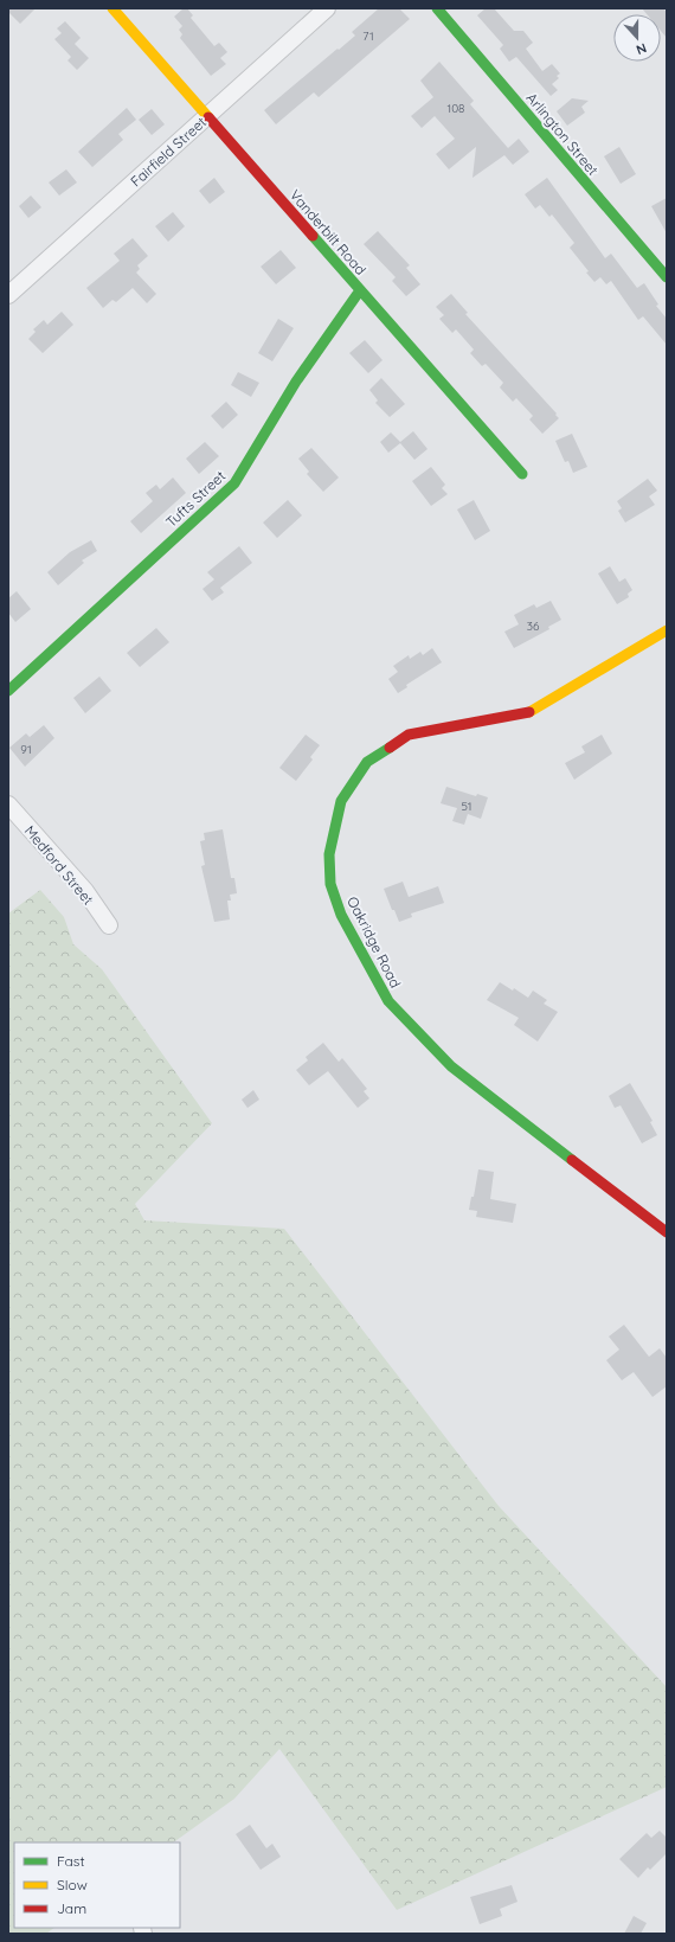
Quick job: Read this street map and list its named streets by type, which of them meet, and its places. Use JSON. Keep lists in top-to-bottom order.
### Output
{
  "streets": {
    "street": [
      "Arlington Street",
      "Fairfield Street",
      "Vanderbilt Road",
      "Tufts Street",
      "Medford Street",
      "Oakridge Road"
    ]
  },
  "crossings": [
    ["Fairfield Street", "Vanderbilt Road"],
    ["Vanderbilt Road", "Tufts Street"]
  ],
  "house_numbers": [
    "71",
    "108",
    "36",
    "91",
    "51"
  ],
  "legend": ["Fast", "Slow", "Jam"],
  "north": "bottom"
}
